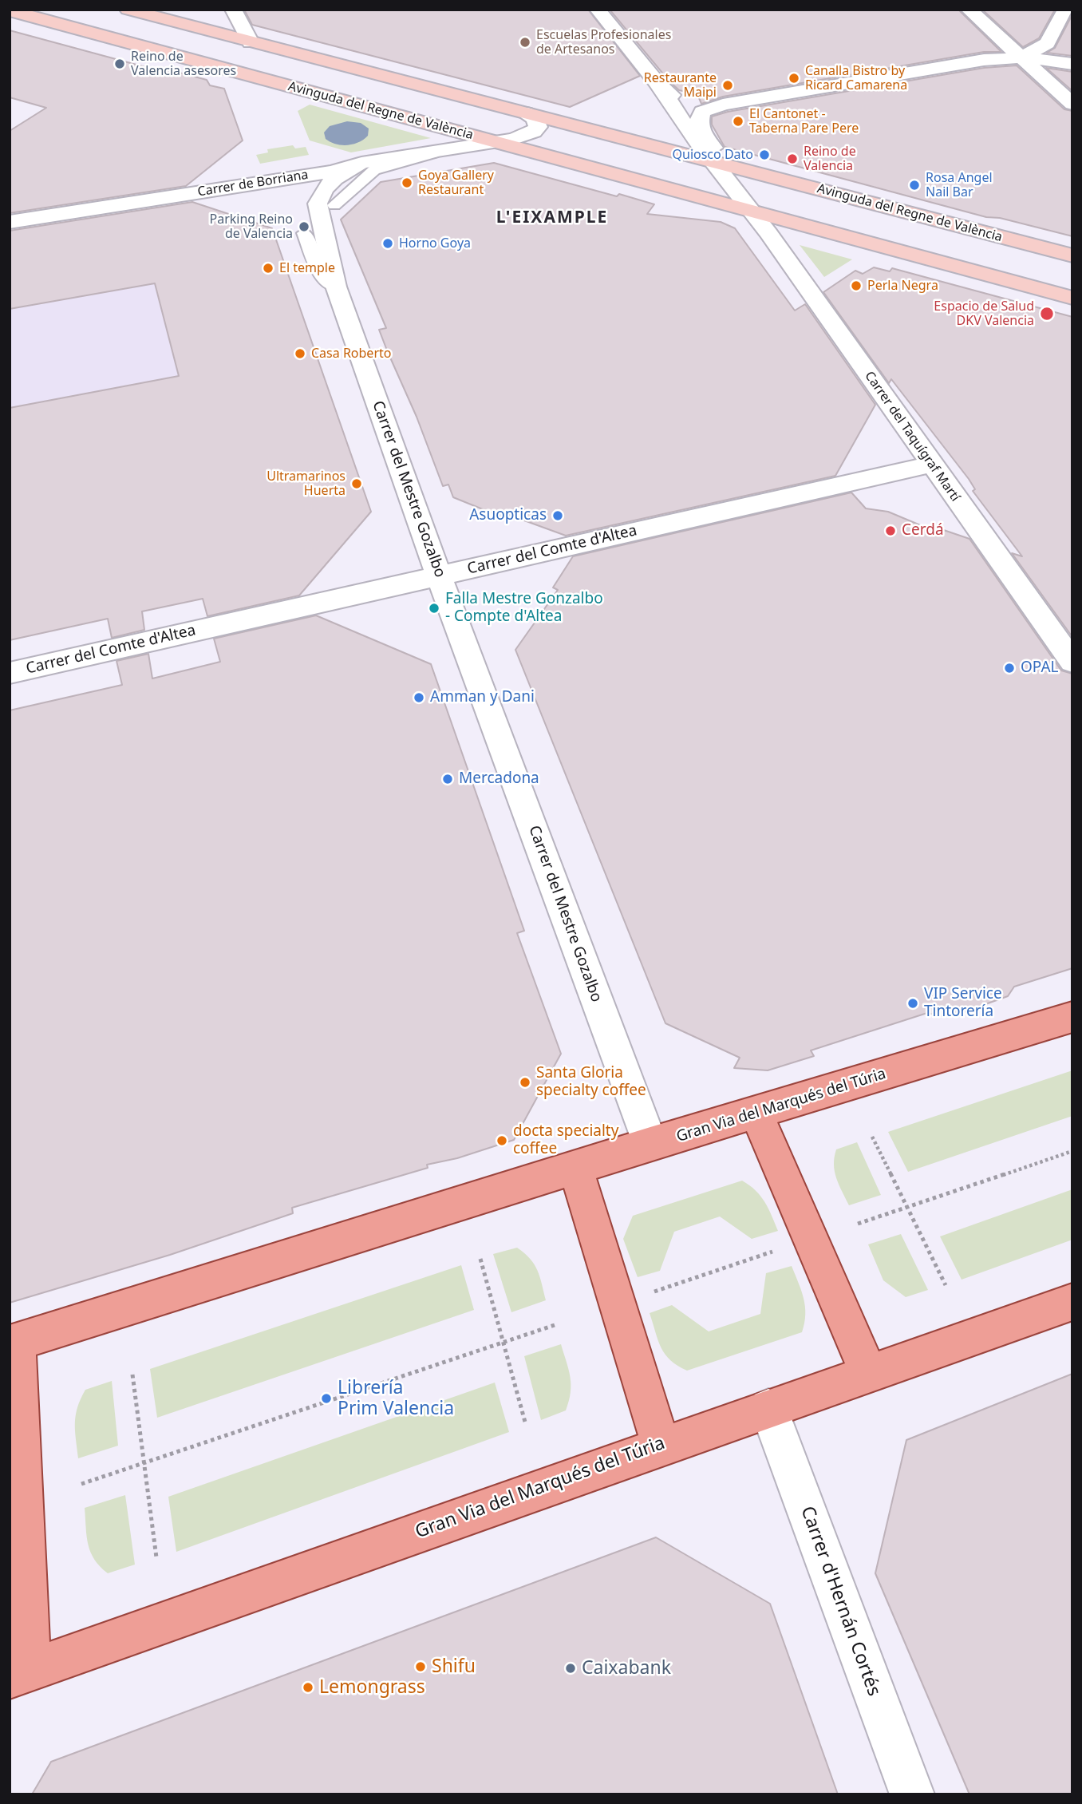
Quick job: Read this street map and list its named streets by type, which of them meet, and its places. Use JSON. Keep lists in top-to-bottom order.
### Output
{
  "streets": {
    "main road": ["Avinguda del Regne de València", "Gran Via del Marqués del Túria"],
    "street": [
      "Carrer de Borriana",
      "Carrer del Taquígraf Martí",
      "Carrer del Mestre Gozalbo",
      "Carrer del Comte d'Altea",
      "Carrer d'Hernán Cortés"
    ]
  },
  "crossings": [
    ["Avinguda del Regne de València", "Carrer de Borriana"],
    ["Avinguda del Regne de València", "Carrer del Taquígraf Martí"],
    ["Carrer de Borriana", "Carrer del Mestre Gozalbo"],
    ["Carrer del Taquígraf Martí", "Carrer del Comte d'Altea"],
    ["Carrer del Mestre Gozalbo", "Carrer del Comte d'Altea"],
    ["Carrer del Mestre Gozalbo", "Gran Via del Marqués del Túria"],
    ["Gran Via del Marqués del Túria", "Carrer d'Hernán Cortés"]
  ],
  "districts": ["L'EIXAMPLE"],
  "places": [
    "Escuelas Profesionales de Artesanos",
    "Reino de Valencia asesores",
    "Canalla Bistro by Ricard Camarena",
    "Restaurante Maipi",
    "El Cantonet - Taberna Pare Pere",
    "Quiosco Dato",
    "Reino de Valencia",
    "Goya Gallery Restaurant",
    "Rosa Angel Nail Bar",
    "Parking Reino de Valencia",
    "Horno Goya",
    "El temple",
    "Perla Negra",
    "Espacio de Salud DKV Valencia",
    "Casa Roberto",
    "Ultramarinos Huerta",
    "Asuopticas",
    "Cerdá",
    "Falla Mestre Gonzalbo - Compte d'Altea",
    "OPAL",
    "Amman y Dani",
    "Mercadona",
    "VIP Service Tintorería",
    "Santa Gloria specialty coffee",
    "docta specialty coffee",
    "Librería Prim Valencia",
    "Shifu",
    "Caixabank",
    "Lemongrass"
  ]
}
